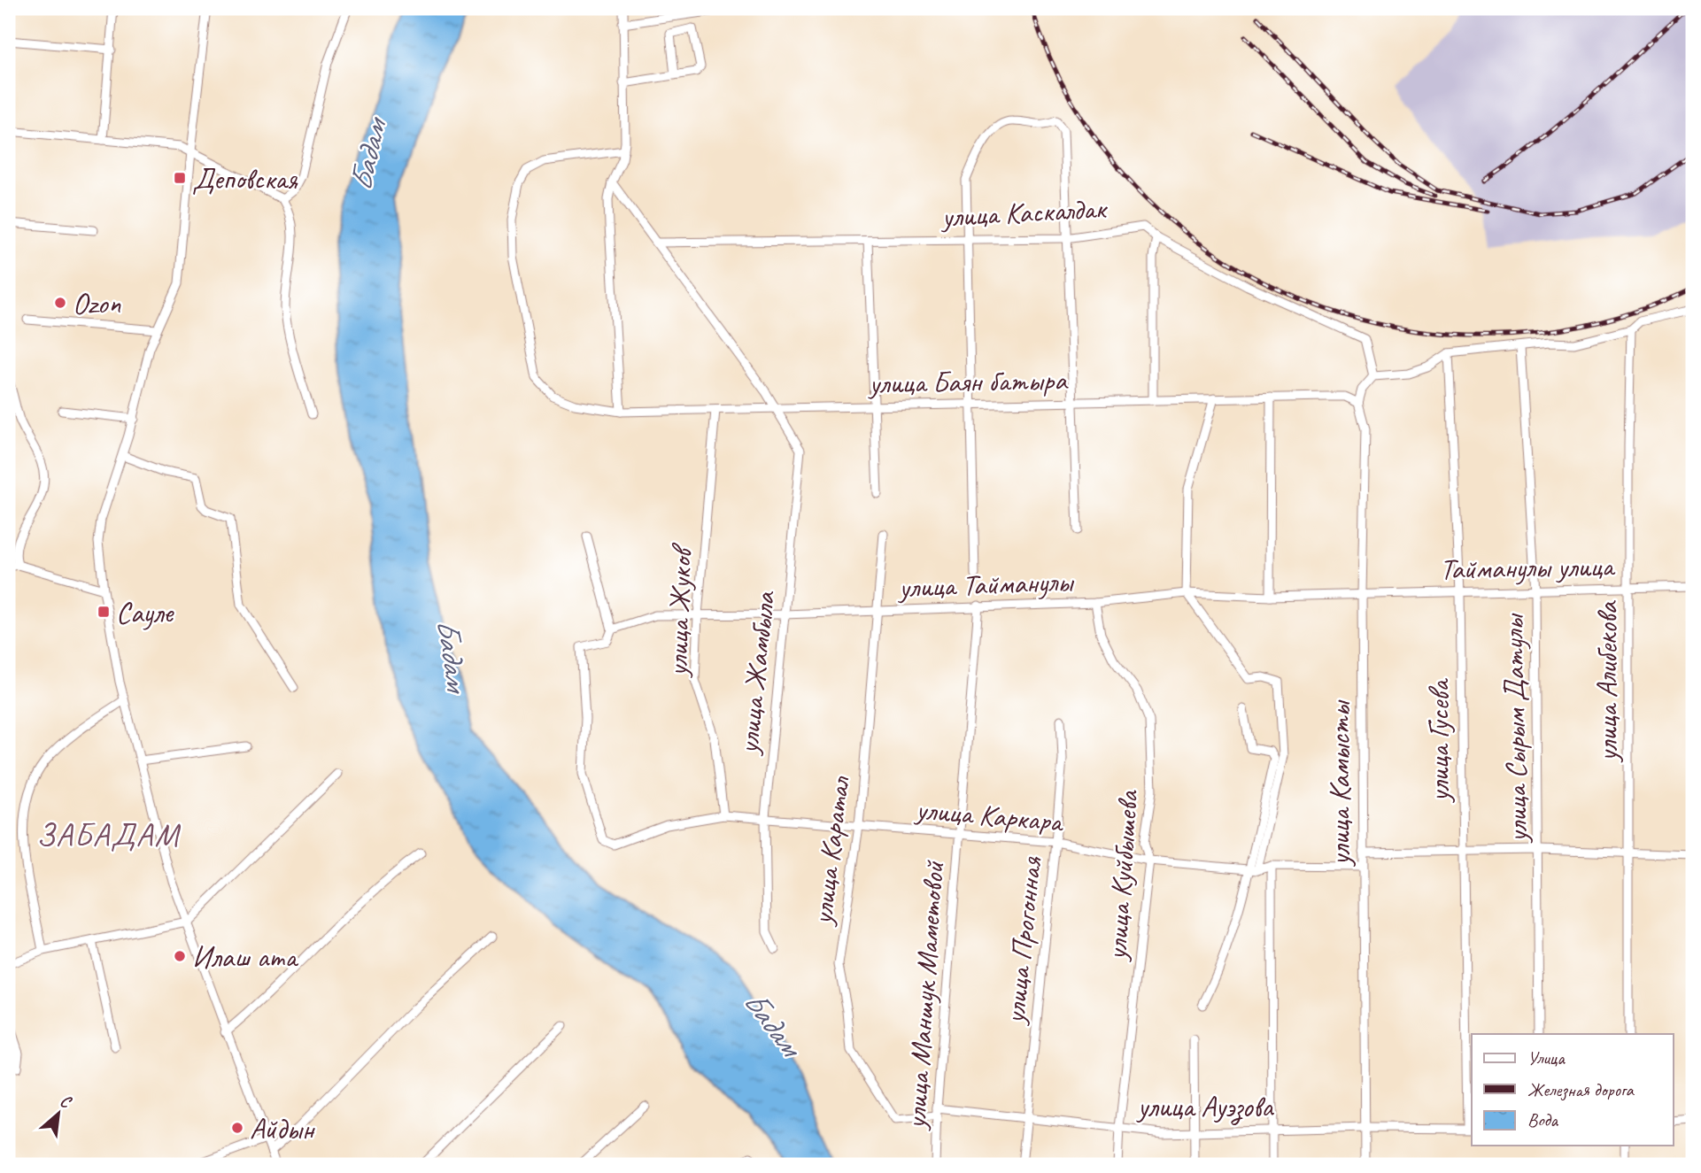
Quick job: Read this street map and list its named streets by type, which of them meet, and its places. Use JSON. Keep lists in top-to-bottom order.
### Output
{
  "streets": {
    "street": [
      "улица Каскалдак",
      "улица Баян батыра",
      "Тайманулы улица",
      "улица Тайманулы",
      "улица Жуков",
      "улица Жамбыла",
      "улица Алибекова",
      "улица Сырым Датулы",
      "улица Гусева",
      "улица Камысты",
      "улица Каркара",
      "улица Каратал",
      "улица Куйбышева",
      "улица Прогонная",
      "улица Маншук Маметовой",
      "улица Ауэзова"
    ]
  },
  "crossings": [
    ["улица Каскалдак", "улица Жамбыла"],
    ["улица Баян батыра", "улица Жуков"],
    ["улица Баян батыра", "улица Жамбыла"],
    ["улица Баян батыра", "улица Камысты"],
    ["Тайманулы улица", "улица Тайманулы"],
    ["Тайманулы улица", "улица Алибекова"],
    ["Тайманулы улица", "улица Сырым Датулы"],
    ["Тайманулы улица", "улица Гусева"],
    ["Тайманулы улица", "улица Камысты"],
    ["улица Тайманулы", "улица Жуков"],
    ["улица Тайманулы", "улица Жамбыла"],
    ["улица Тайманулы", "улица Камысты"],
    ["улица Тайманулы", "улица Каркара"],
    ["улица Тайманулы", "улица Каратал"],
    ["улица Тайманулы", "улица Куйбышева"],
    ["улица Тайманулы", "улица Маншук Маметовой"],
    ["улица Жуков", "улица Каркара"],
    ["улица Жамбыла", "улица Каркара"],
    ["улица Гусева", "улица Ауэзова"],
    ["улица Камысты", "улица Каркара"],
    ["улица Камысты", "улица Ауэзова"],
    ["улица Каркара", "улица Каратал"],
    ["улица Каркара", "улица Куйбышева"],
    ["улица Каркара", "улица Прогонная"],
    ["улица Каркара", "улица Маншук Маметовой"],
    ["улица Каратал", "улица Маншук Маметовой"],
    ["улица Каратал", "улица Ауэзова"],
    ["улица Куйбышева", "улица Ауэзова"],
    ["улица Прогонная", "улица Ауэзова"],
    ["улица Маншук Маметовой", "улица Ауэзова"]
  ],
  "districts": ["ЗАБАДАМ"],
  "water": ["Бадам"],
  "places": {
    "transit": ["Деповская", "Сауле"],
    "other": ["Ozon", "Илаш ата", "Айдын"]
  },
  "legend": ["Улица", "Железная дорога", "Вода"],
  "north": "top right"
}
